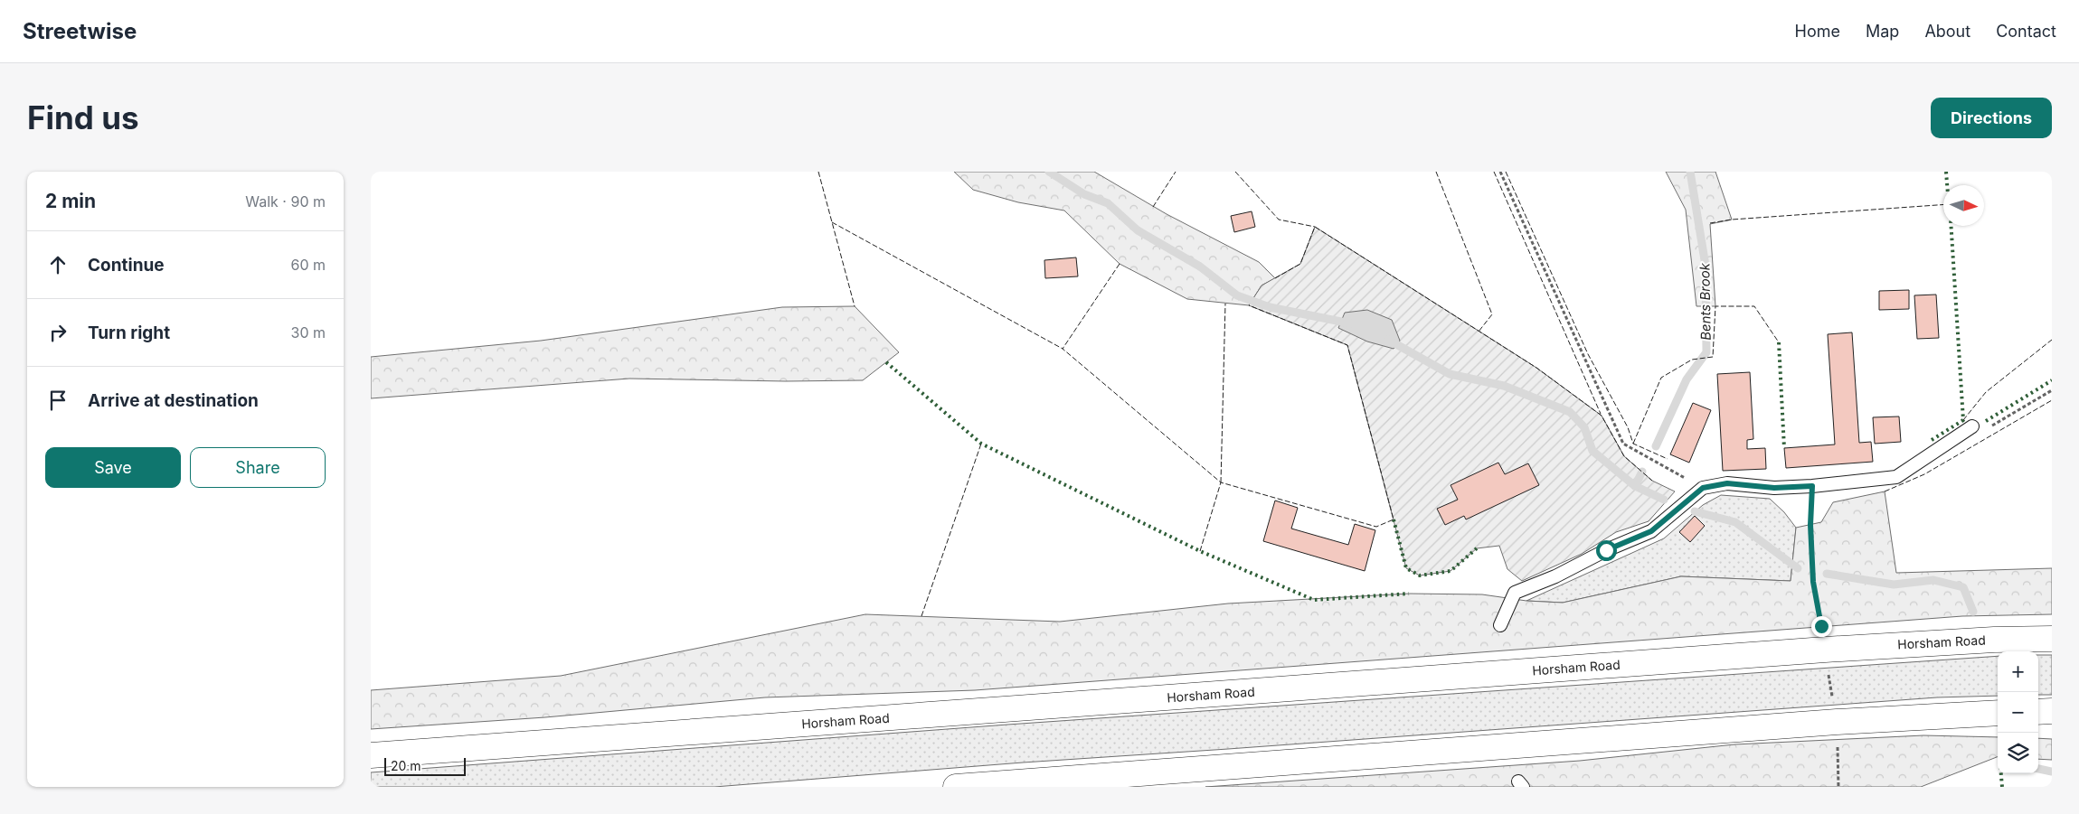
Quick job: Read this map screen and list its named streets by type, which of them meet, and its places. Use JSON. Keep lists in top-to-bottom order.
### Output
{
  "streets": {
    "highway": ["Horsham Road"]
  },
  "water": ["Bents Brook"],
  "scale_bar": "20 m",
  "north": "right",
  "page": {
    "header": "Streetwise",
    "nav": [
      "Home",
      "Map",
      "About",
      "Contact"
    ],
    "buttons": [
      "Directions",
      ["Save", "Share"]
    ],
    "title": "Find us",
    "heading": ["2 min", "Walk · 90 m"],
    "list": [
      ["Continue", "60 m"],
      ["Turn right", "30 m"],
      "Arrive at destination"
    ],
    "map_buttons": ["+", "−"],
    "scale": "20 m"
  }
}
